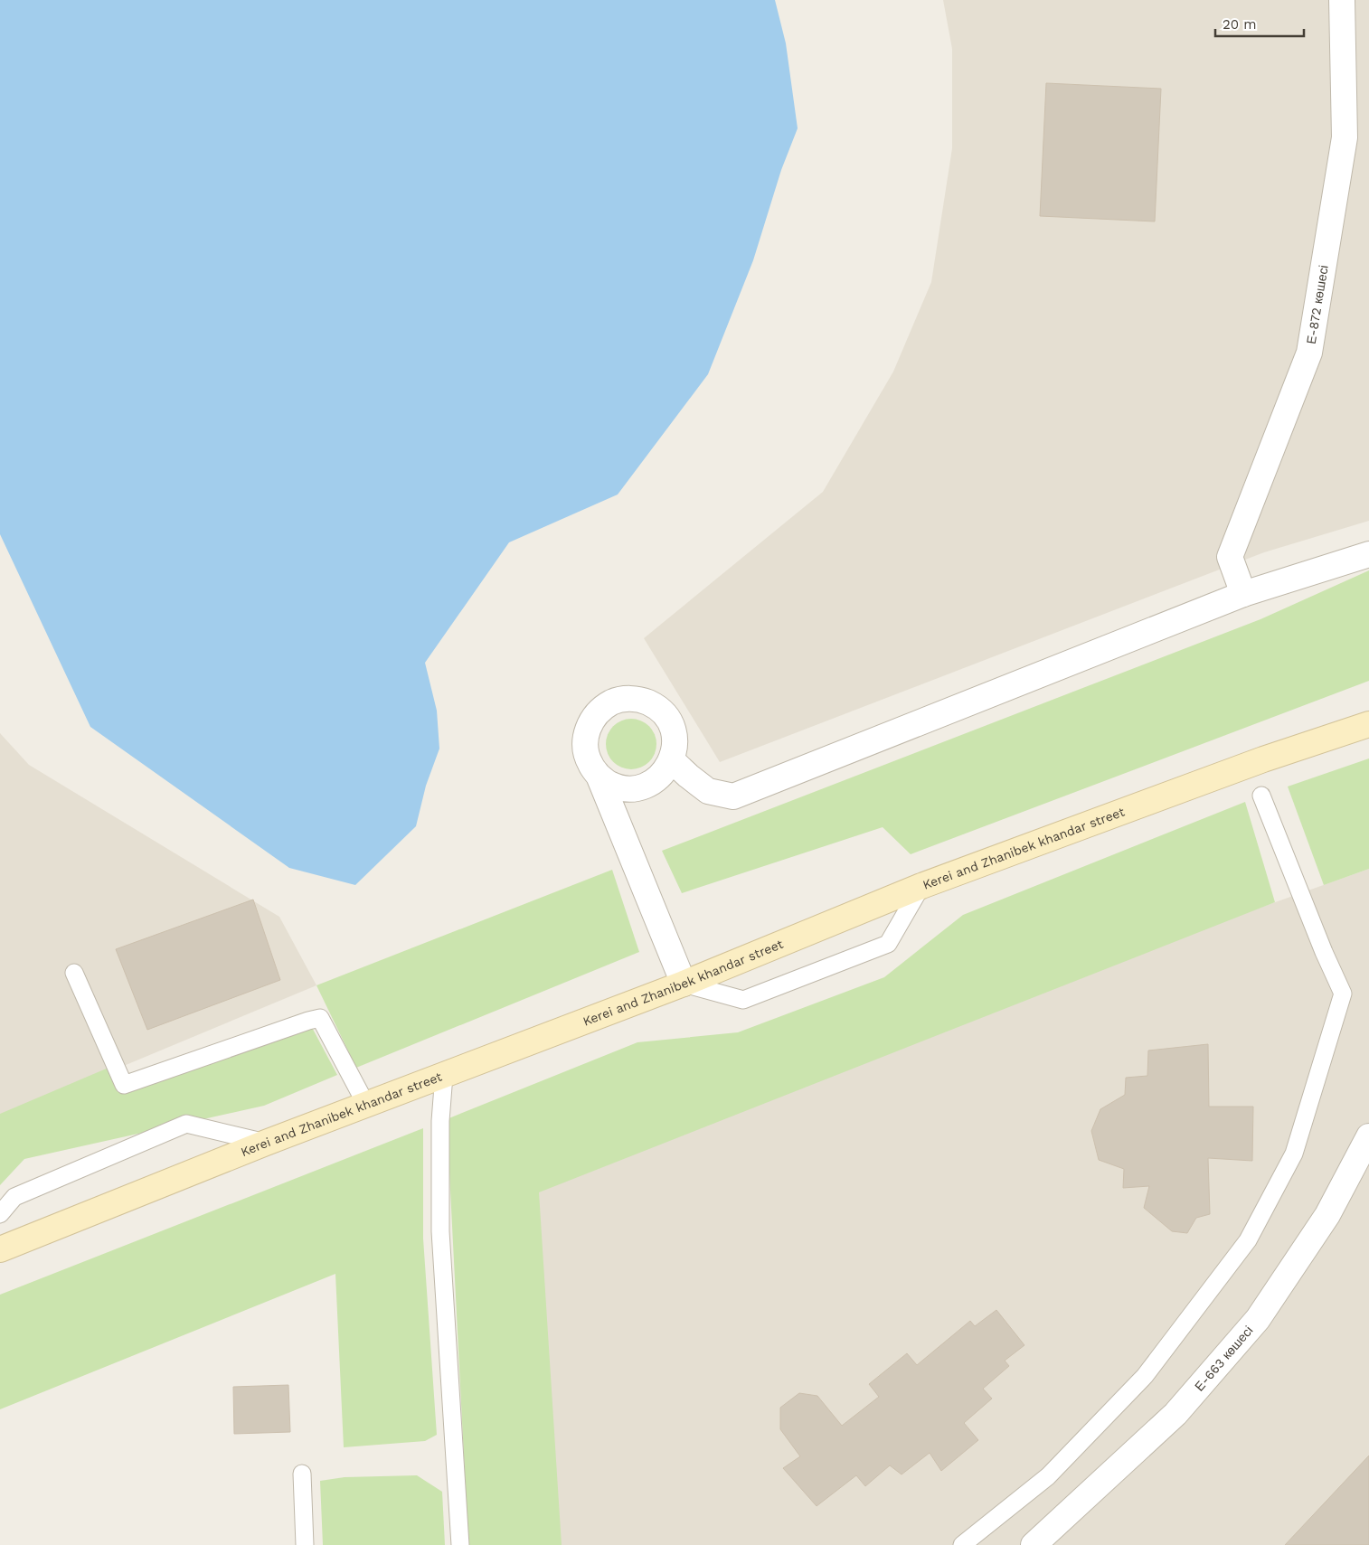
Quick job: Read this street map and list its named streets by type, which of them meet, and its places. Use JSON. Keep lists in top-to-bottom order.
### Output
{
  "streets": {
    "main road": ["Kerei and Zhanibek khandar street"],
    "street": ["Е-872 көшесі", "Е-663 көшесі"]
  },
  "scale_bar": "20 m"
}
